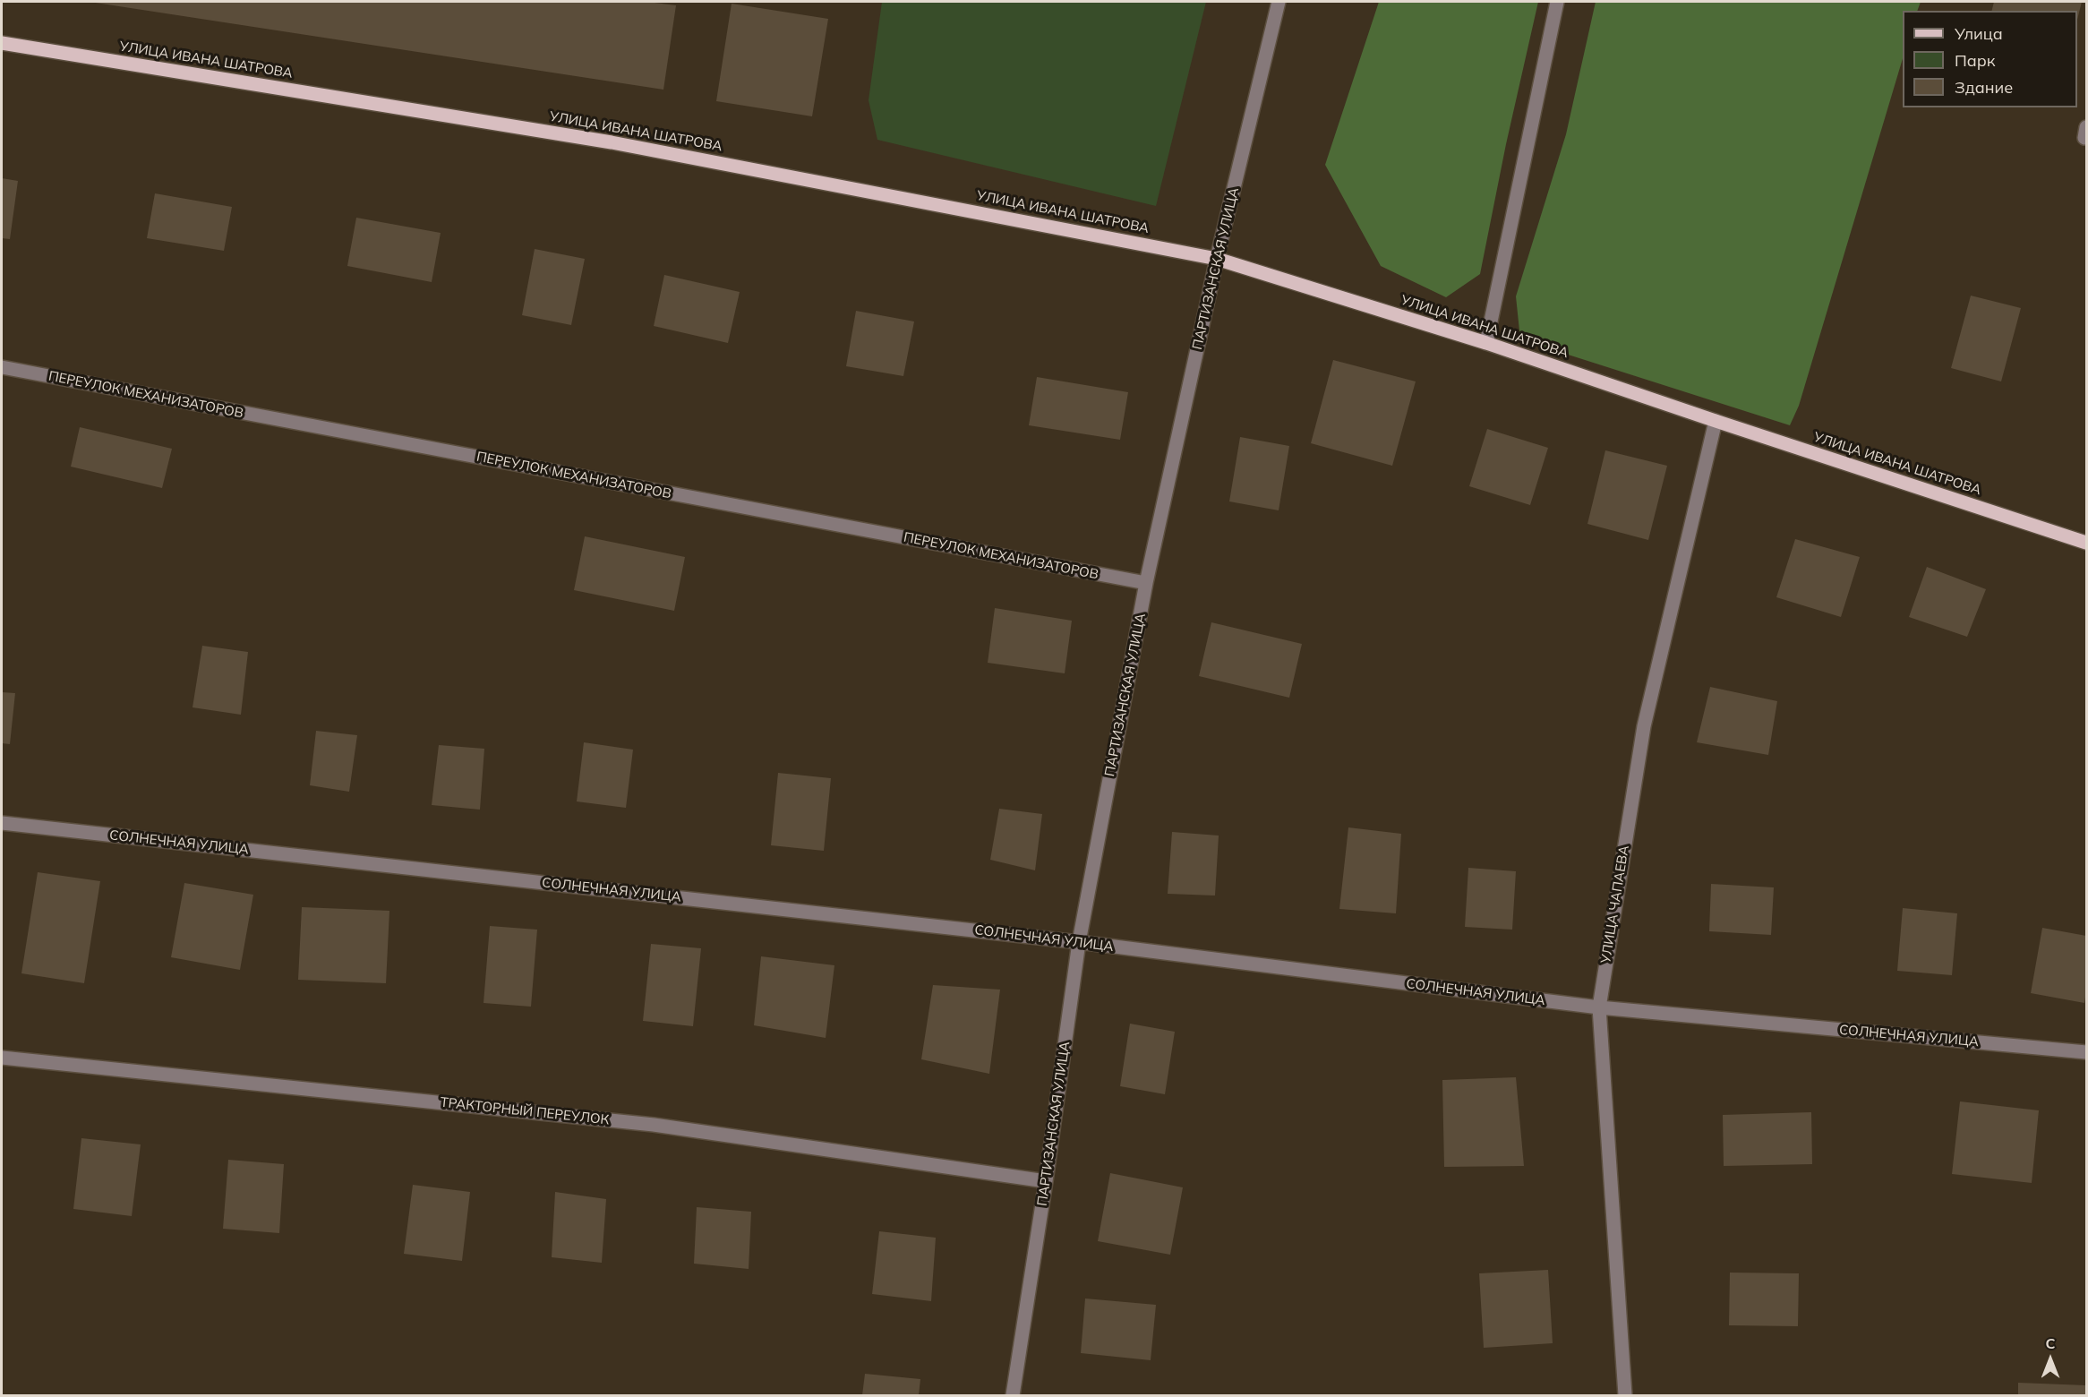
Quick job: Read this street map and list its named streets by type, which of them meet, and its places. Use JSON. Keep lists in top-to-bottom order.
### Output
{
  "streets": {
    "main road": ["УЛИЦА ИВАНА ШАТРОВА"],
    "street": [
      "ПАРТИЗАНСКАЯ УЛИЦА",
      "ПЕРЕУЛОК МЕХАНИЗАТОРОВ",
      "СОЛНЕЧНАЯ УЛИЦА",
      "УЛИЦА ЧАПАЕВА",
      "ТРАКТОРНЫЙ ПЕРЕУЛОК"
    ]
  },
  "crossings": [
    ["УЛИЦА ИВАНА ШАТРОВА", "ПАРТИЗАНСКАЯ УЛИЦА"],
    ["УЛИЦА ИВАНА ШАТРОВА", "УЛИЦА ЧАПАЕВА"],
    ["ПАРТИЗАНСКАЯ УЛИЦА", "ПЕРЕУЛОК МЕХАНИЗАТОРОВ"],
    ["ПАРТИЗАНСКАЯ УЛИЦА", "СОЛНЕЧНАЯ УЛИЦА"],
    ["ПАРТИЗАНСКАЯ УЛИЦА", "ТРАКТОРНЫЙ ПЕРЕУЛОК"],
    ["СОЛНЕЧНАЯ УЛИЦА", "УЛИЦА ЧАПАЕВА"]
  ],
  "legend": ["Улица", "Парк", "Здание"],
  "north": "top"
}
